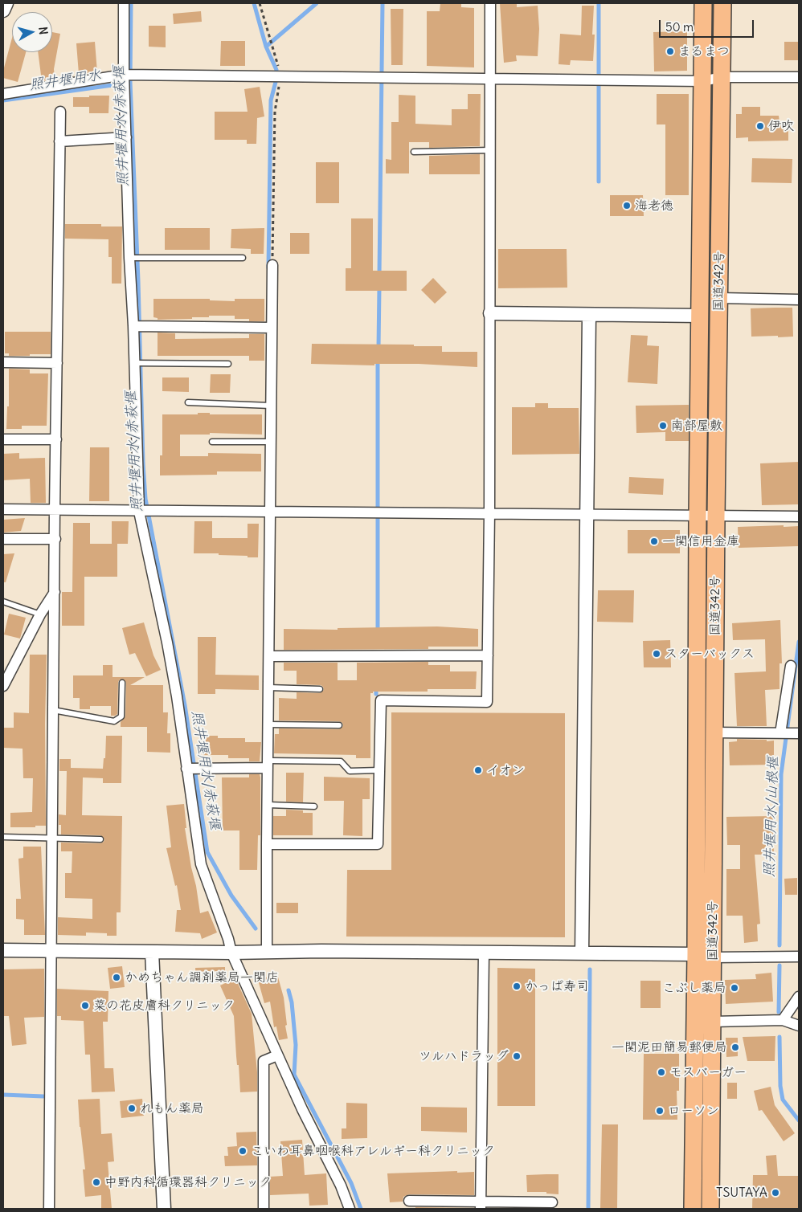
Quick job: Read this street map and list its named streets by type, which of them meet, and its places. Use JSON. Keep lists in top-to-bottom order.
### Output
{
  "streets": {
    "highway": ["国道342号"]
  },
  "water": ["照井堰用水", "照井堰用水/赤萩堰", "照井堰用水/山根堰"],
  "places": [
    "まるまつ",
    "伊吹",
    "海老徳",
    "南部屋敷",
    "一関信用金庫",
    "スターバックス",
    "イオン",
    "かめちゃん調剤薬局一関店",
    "かっぱ寿司",
    "こぶし薬局",
    "菜の花皮膚科クリニック",
    "一関泥田簡易郵便局",
    "ツルハドラッグ",
    "モスバーガー",
    "れもん薬局",
    "ローソン",
    "こいわ耳鼻咽喉科アレルギー科クリニック",
    "中野内科循環器科クリニック",
    "TSUTAYA"
  ],
  "scale_bar": "50 m",
  "north": "right"
}
